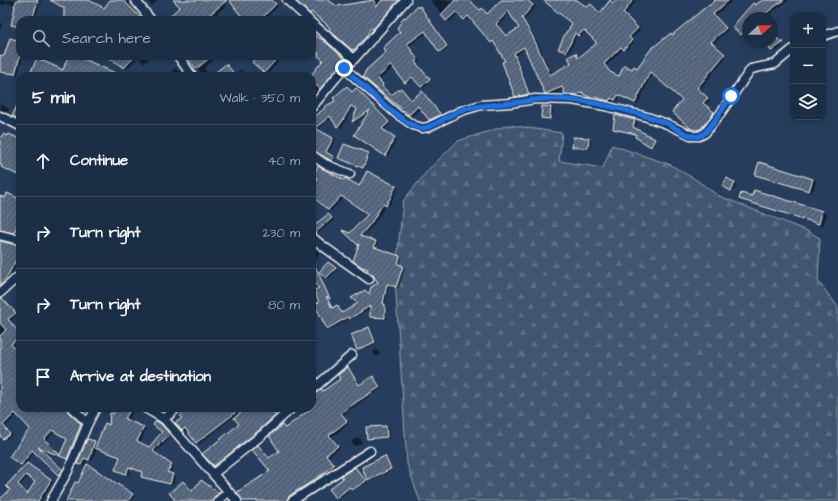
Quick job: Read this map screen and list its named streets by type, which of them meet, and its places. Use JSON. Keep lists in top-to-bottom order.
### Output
{
  "north": "right",
  "page": {
    "map_buttons": ["+", "−"],
    "search": "Search here",
    "heading": ["5 min", "Walk · 350 m"],
    "list": [
      ["Continue", "40 m"],
      ["Turn right", "230 m"],
      ["Turn right", "80 m"],
      "Arrive at destination"
    ]
  }
}
